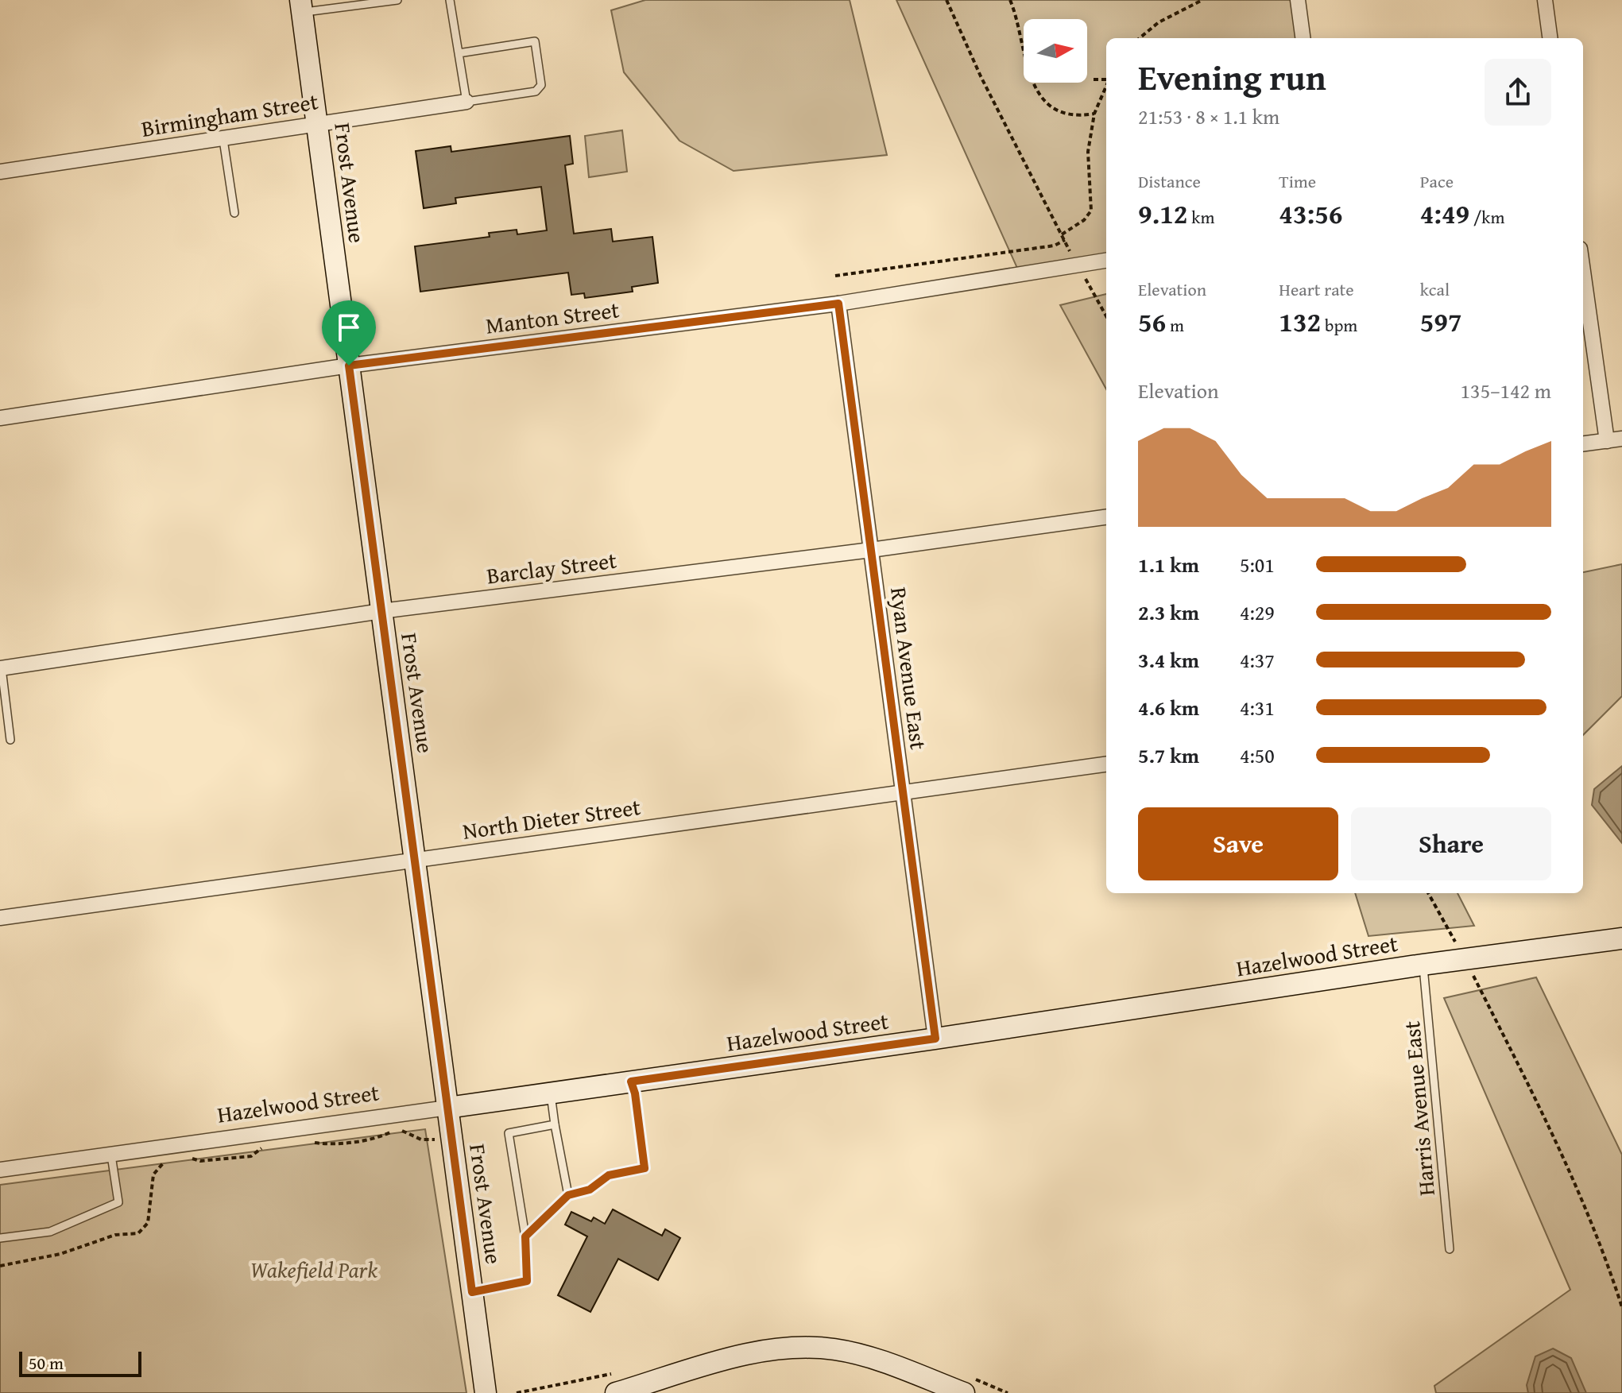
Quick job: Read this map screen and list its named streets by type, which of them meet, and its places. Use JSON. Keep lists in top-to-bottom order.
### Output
{
  "streets": {
    "street": [
      "Birmingham Street",
      "Frost Avenue",
      "Manton Street",
      "Barclay Street",
      "Ryan Avenue East",
      "North Dieter Street",
      "Hazelwood Street"
    ],
    "lane": ["Harris Avenue East"]
  },
  "crossings": [
    ["Birmingham Street", "Frost Avenue"],
    ["Frost Avenue", "Manton Street"],
    ["Frost Avenue", "Barclay Street"],
    ["Frost Avenue", "North Dieter Street"],
    ["Frost Avenue", "Hazelwood Street"],
    ["Manton Street", "Ryan Avenue East"],
    ["Barclay Street", "Ryan Avenue East"],
    ["Ryan Avenue East", "North Dieter Street"],
    ["Ryan Avenue East", "Hazelwood Street"],
    ["Hazelwood Street", "Harris Avenue East"]
  ],
  "parks": ["Wakefield Park"],
  "scale_bar": "50 m",
  "north": "right",
  "page": {
    "heading": ["Evening run", "21:53 · 8 × 1.1 km"],
    "stats": [
      ["Distance", "9.12 km"],
      ["Time", "43:56"],
      ["Pace", "4:49 /km"],
      ["Elevation", "56 m"],
      ["Heart rate", "132 bpm"],
      ["kcal", "597"]
    ],
    "chart": ["Elevation", "135–142 m"],
    "list": [
      {
        "name": "1.1 km",
        "note": "5:01"
      },
      {
        "name": "2.3 km",
        "note": "4:29"
      },
      {
        "name": "3.4 km",
        "note": "4:37"
      },
      {
        "name": "4.6 km",
        "note": "4:31"
      },
      {
        "name": "5.7 km",
        "note": "4:50"
      }
    ],
    "buttons": ["Save", "Share"],
    "scale": "50 m"
  }
}
